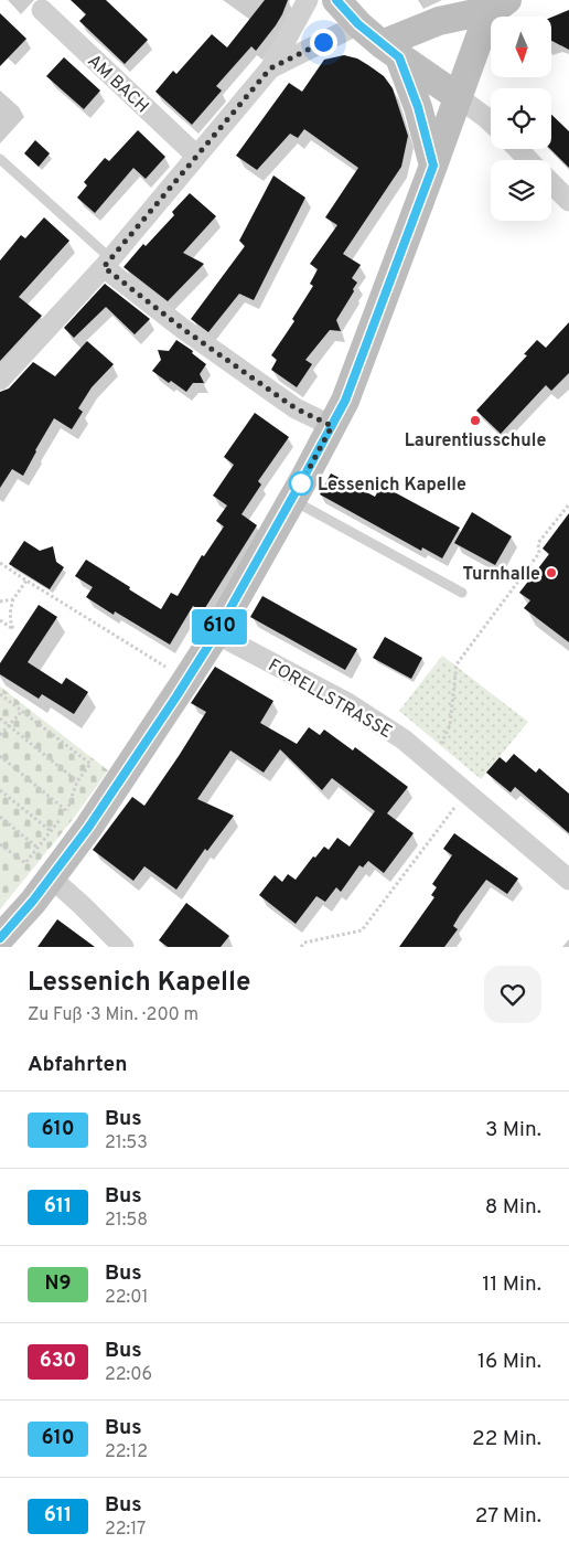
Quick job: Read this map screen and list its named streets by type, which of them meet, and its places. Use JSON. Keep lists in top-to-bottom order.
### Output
{
  "streets": {
    "street": ["AM BACH", "FORELLSTRASSE"]
  },
  "places": ["Laurentiusschule", "Lessenich Kapelle", "Turnhalle"],
  "lines": ["bus line 610"],
  "north": "bottom",
  "page": {
    "on_map": "610",
    "heading": [
      ["Lessenich Kapelle", "Zu Fuß · 3 Min. · 200 m"],
      "Abfahrten"
    ],
    "list": [
      {
        "mark": "610",
        "name": "Bus",
        "note": "21:53",
        "value": "3 Min."
      },
      {
        "mark": "611",
        "name": "Bus",
        "note": "21:58",
        "value": "8 Min."
      },
      {
        "mark": "N9",
        "name": "Bus",
        "note": "22:01",
        "value": "11 Min."
      },
      {
        "mark": "630",
        "name": "Bus",
        "note": "22:06",
        "value": "16 Min."
      },
      {
        "mark": "610",
        "name": "Bus",
        "note": "22:12",
        "value": "22 Min."
      },
      {
        "mark": "611",
        "name": "Bus",
        "note": "22:17",
        "value": "27 Min."
      }
    ]
  }
}
